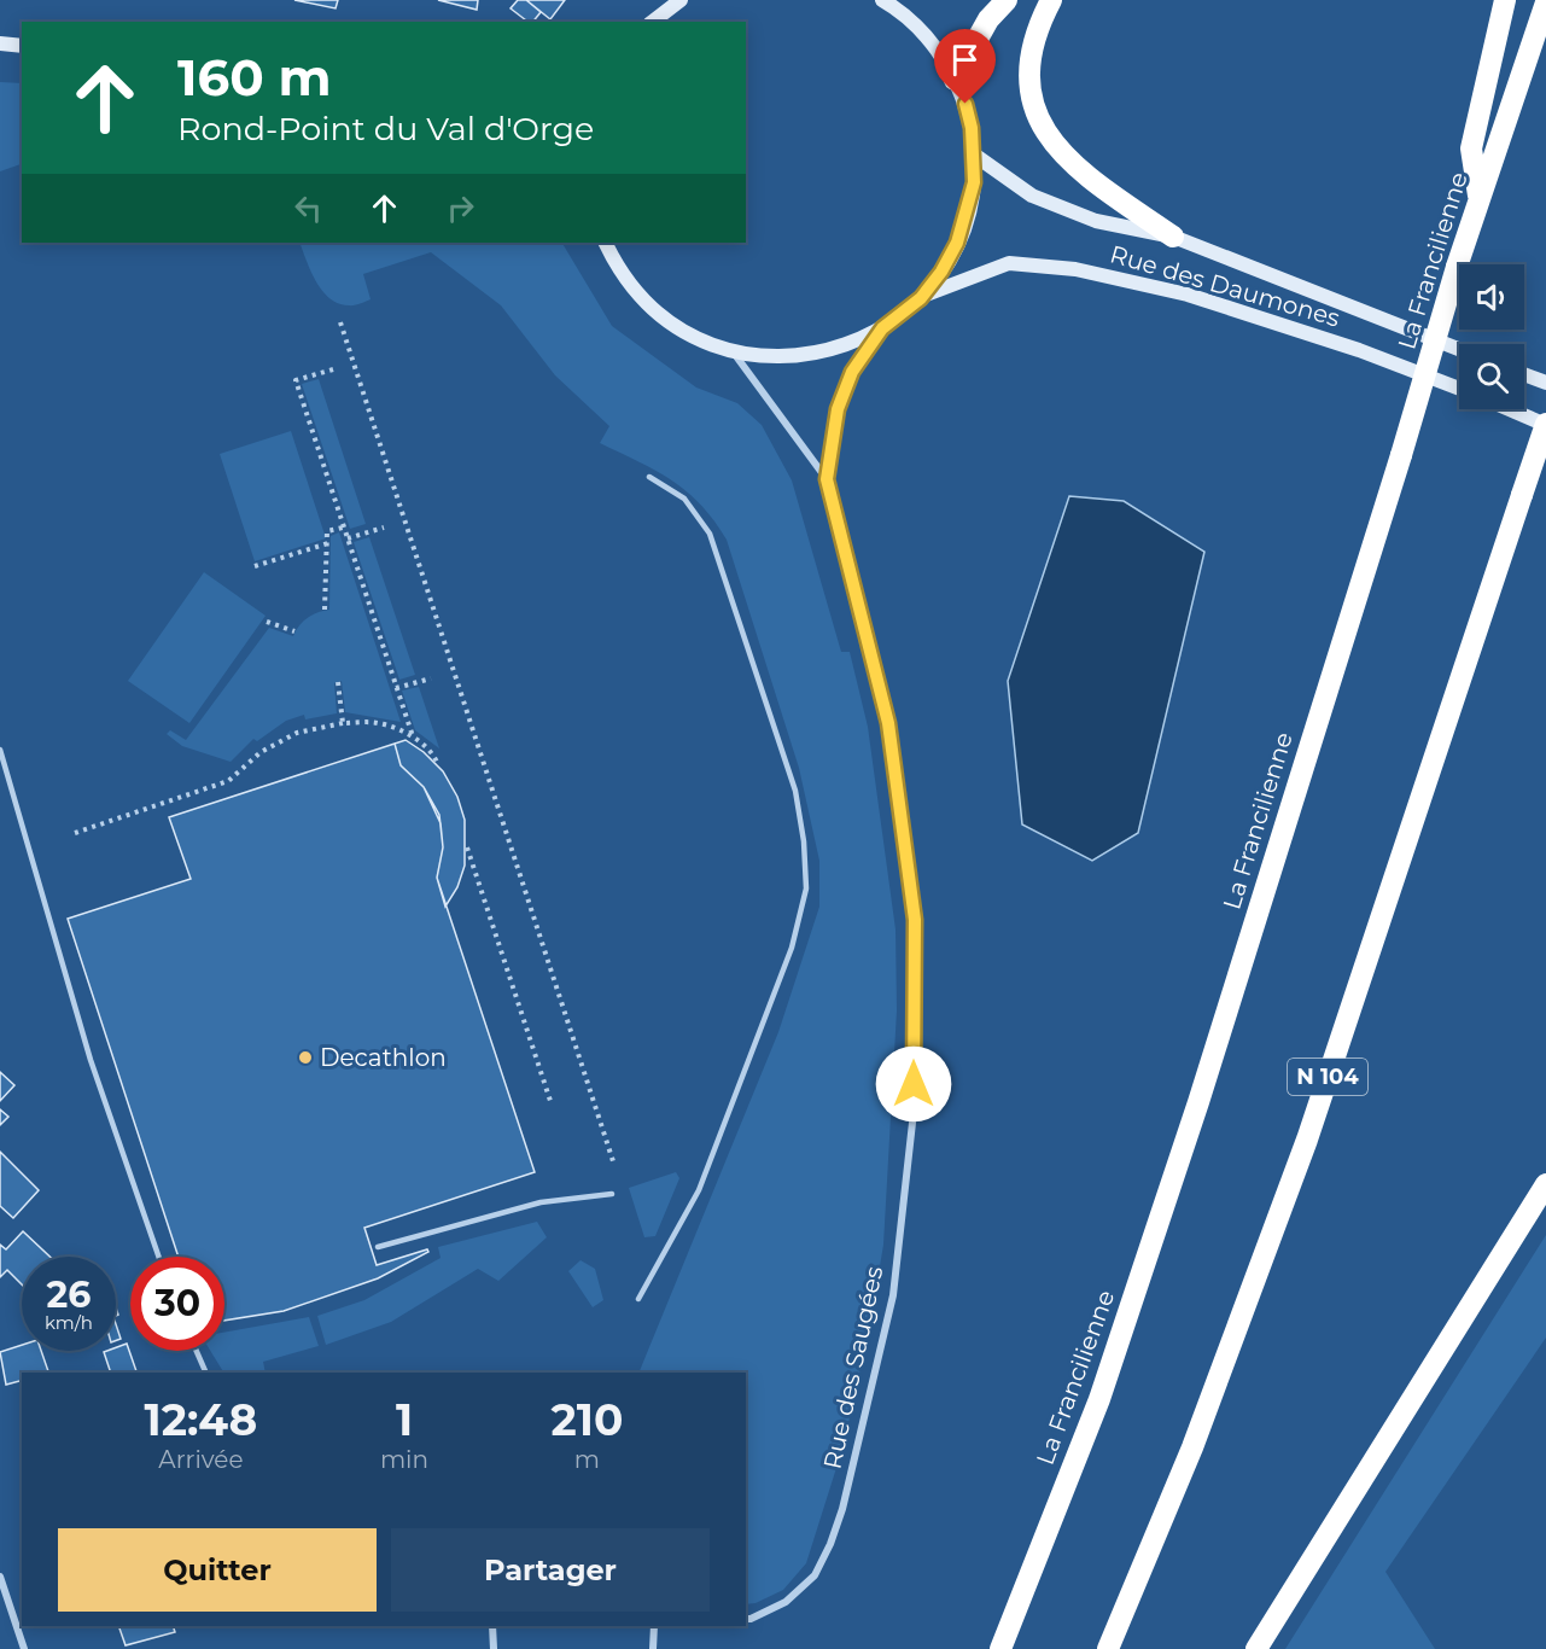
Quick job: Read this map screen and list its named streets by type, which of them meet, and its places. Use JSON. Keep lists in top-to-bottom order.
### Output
{
  "streets": {
    "highway": ["La Francilienne", "N 104"],
    "main road": ["Rue des Daumones"],
    "street": ["Rue des Saugées"]
  },
  "places": ["Decathlon"],
  "page": {
    "turn": ["160 m", "Rond-Point du Val d'Orge"],
    "speed": "26 km/h",
    "limit": "30",
    "eta": [
      "12:48",
      "Arrivée",
      "1",
      "min",
      "210",
      "m"
    ],
    "buttons": ["Quitter", "Partager"]
  }
}
